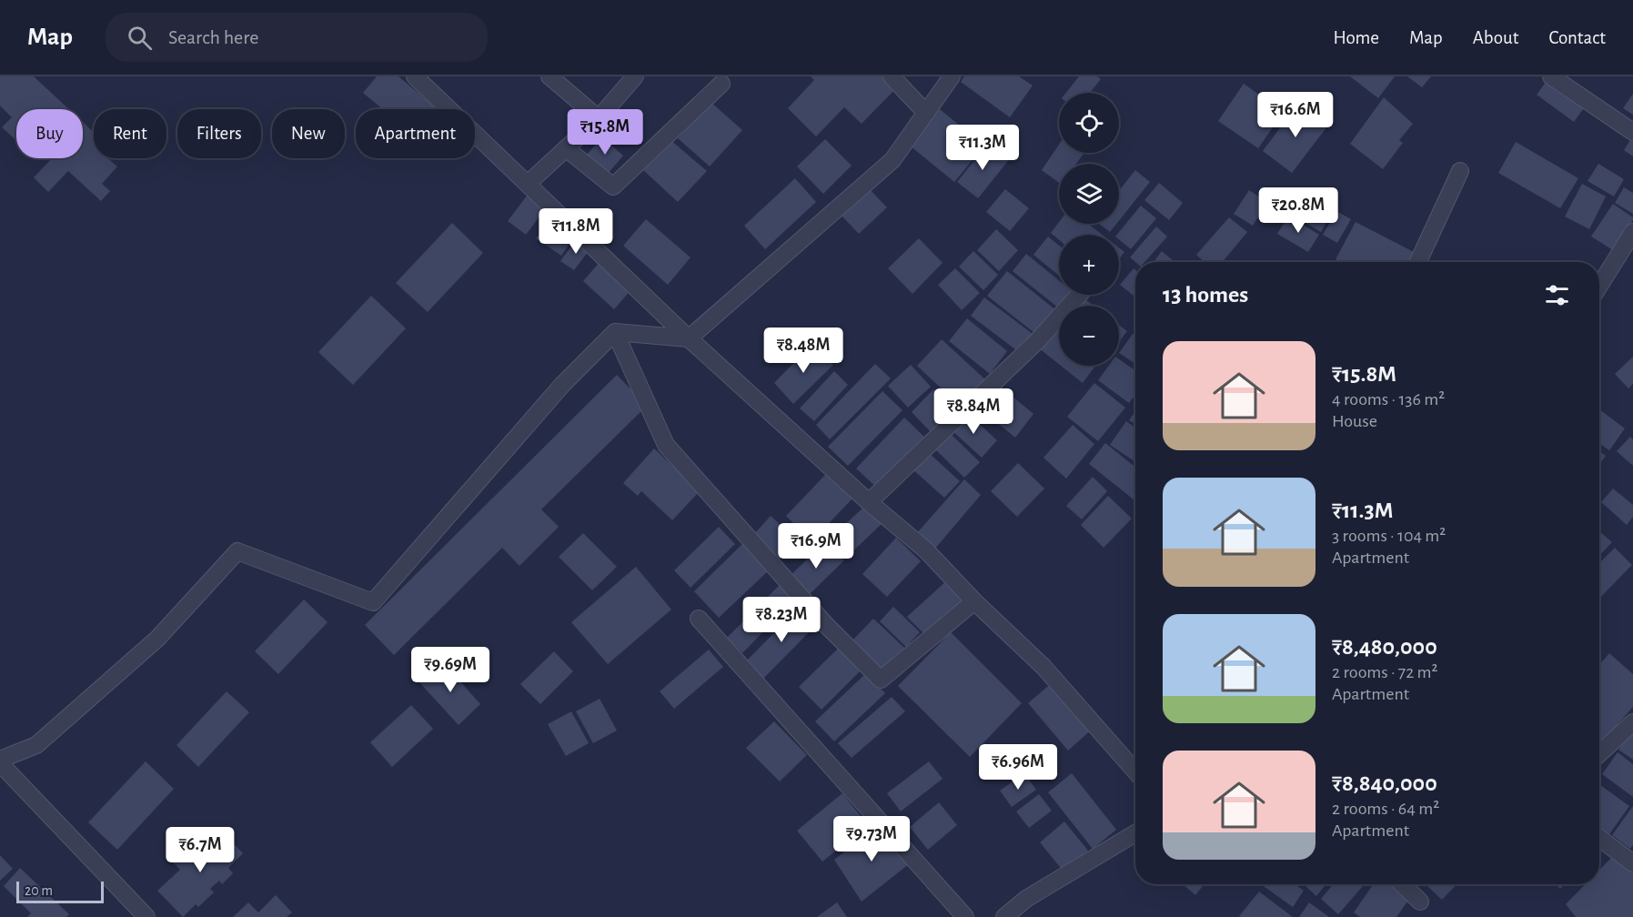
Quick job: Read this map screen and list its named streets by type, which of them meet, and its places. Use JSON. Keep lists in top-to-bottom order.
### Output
{
  "scale_bar": "20 m",
  "page": {
    "header": "Map",
    "search": "Search here",
    "nav": [
      "Home",
      "Map",
      "About",
      "Contact"
    ],
    "price": [
      "₹16.6M",
      "₹15.8M",
      "₹11.3M",
      "₹20.8M",
      "₹11.8M",
      "₹8.48M",
      "₹8.84M",
      "₹16.9M",
      "₹8.23M",
      "₹9.69M",
      "₹6.96M",
      "₹9.73M",
      "₹6.7M"
    ],
    "map_buttons": ["+", "−"],
    "chip": [
      "Buy",
      "Rent",
      "Filters",
      "New",
      "Apartment"
    ],
    "heading": "13 homes",
    "list": [
      {
        "name": "₹15.8M",
        "note": "4 rooms · 136 m² · House"
      },
      {
        "name": "₹11.3M",
        "note": "3 rooms · 104 m² · Apartment"
      },
      {
        "name": "₹8,480,000",
        "note": "2 rooms · 72 m² · Apartment"
      },
      {
        "name": "₹8,840,000",
        "note": "2 rooms · 64 m² · Apartment"
      }
    ],
    "scale": "20 m"
  }
}
